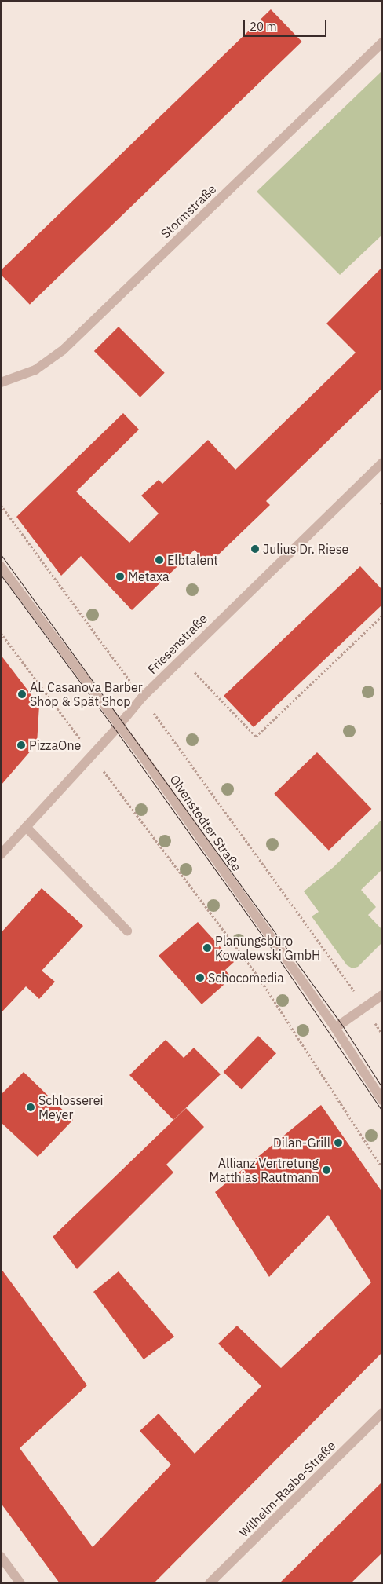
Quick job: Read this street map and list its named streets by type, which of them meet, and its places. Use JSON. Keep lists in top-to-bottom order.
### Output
{
  "streets": {
    "street": [
      "Stormstraße",
      "Friesenstraße",
      "Olvenstedter Straße",
      "Wilhelm-Raabe-Straße"
    ]
  },
  "crossings": [
    ["Friesenstraße", "Olvenstedter Straße"]
  ],
  "places": [
    "Julius Dr. Riese",
    "Elbtalent",
    "Metaxa",
    "AL Casanova Barber Shop & Spät Shop",
    "PizzaOne",
    "Planungsbüro Kowalewski GmbH",
    "Schocomedia",
    "Schlosserei Meyer",
    "Dilan-Grill",
    "Allianz Vertretung Matthias Rautmann"
  ],
  "scale_bar": "20 m"
}
